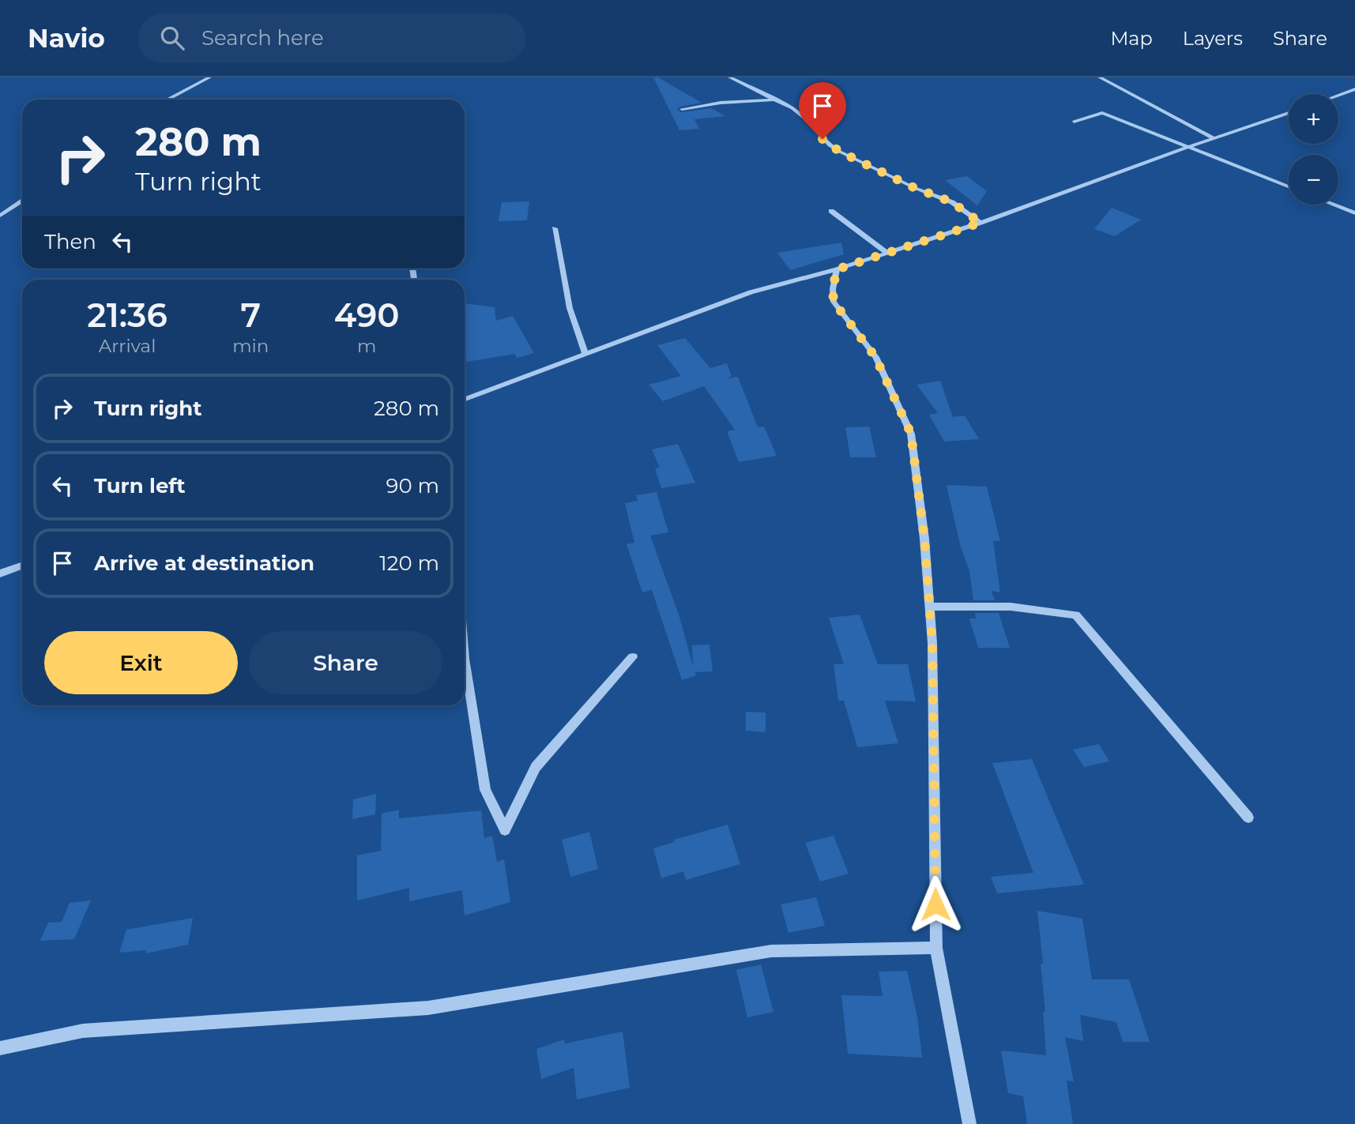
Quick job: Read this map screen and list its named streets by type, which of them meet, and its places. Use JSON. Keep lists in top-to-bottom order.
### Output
{
  "page": {
    "header": "Navio",
    "search": "Search here",
    "nav": ["Map", "Layers", "Share"],
    "map_buttons": ["+", "−"],
    "turn": ["280 m", "Turn right"],
    "then": "Then",
    "eta": [
      "21:36",
      "Arrival",
      "7",
      "min",
      "490",
      "m"
    ],
    "list": [
      {
        "name": "Turn right",
        "value": "280 m"
      },
      {
        "name": "Turn left",
        "value": "90 m"
      },
      {
        "name": "Arrive at destination",
        "value": "120 m"
      }
    ],
    "buttons": ["Exit", "Share"]
  }
}
